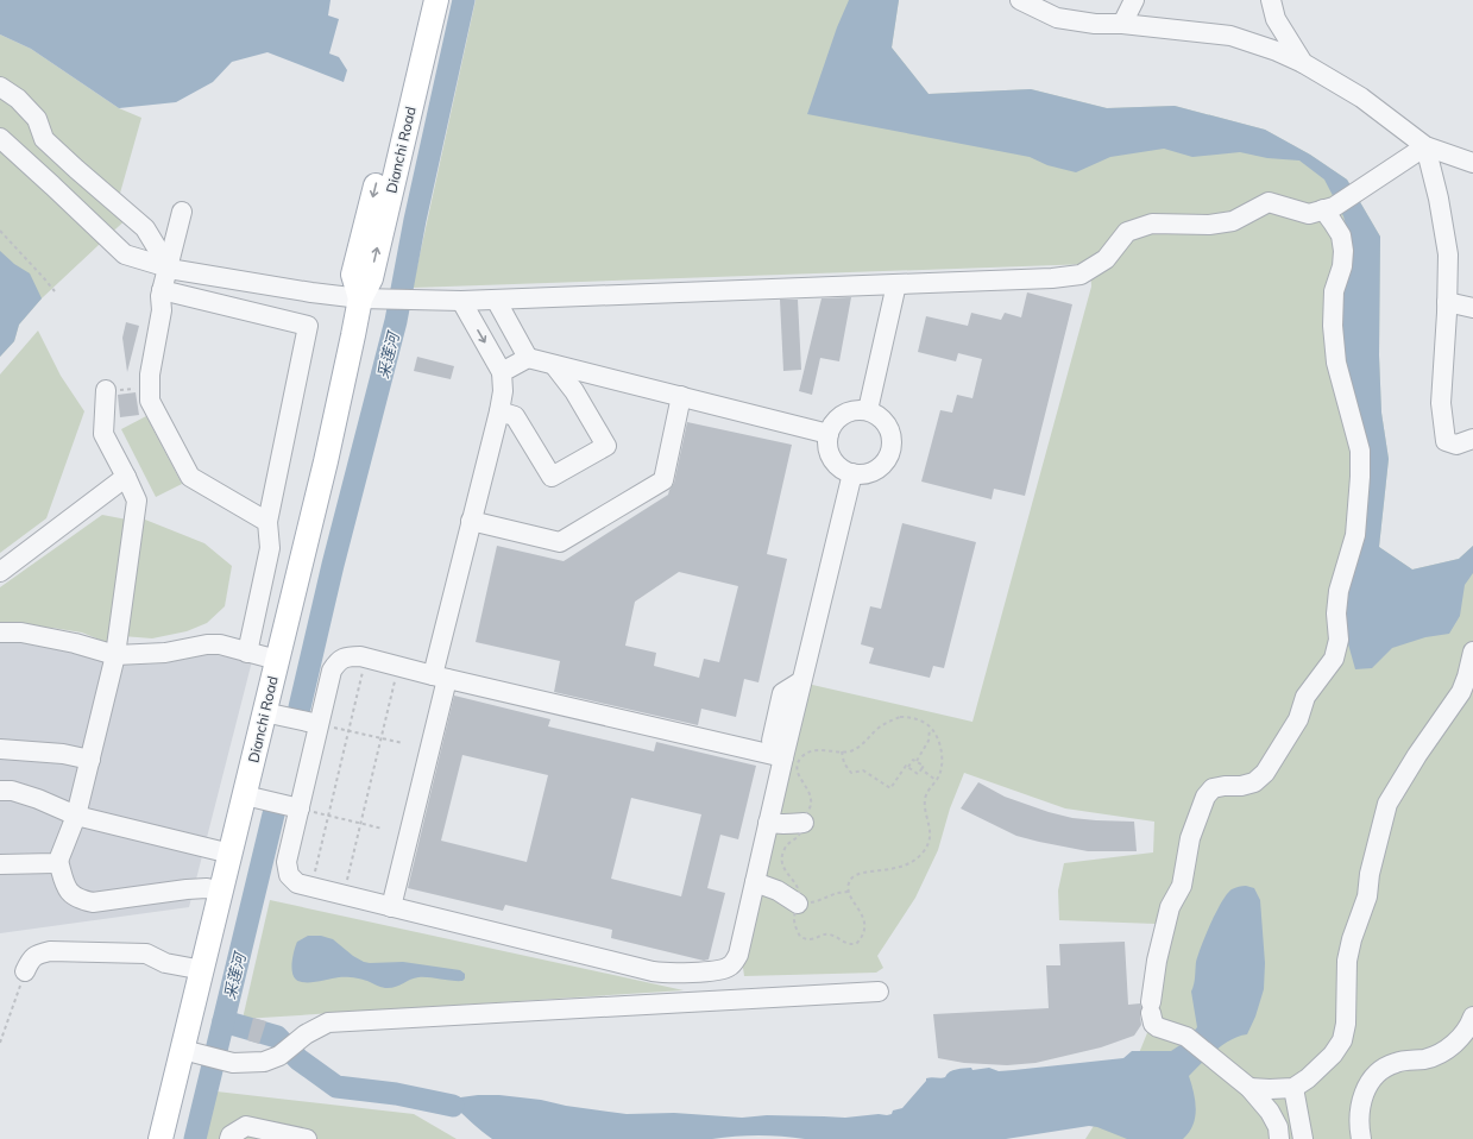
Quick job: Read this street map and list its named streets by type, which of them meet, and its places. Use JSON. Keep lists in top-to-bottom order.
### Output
{
  "streets": {
    "main road": ["Dianchi Road"]
  },
  "water": ["采莲河"]
}
